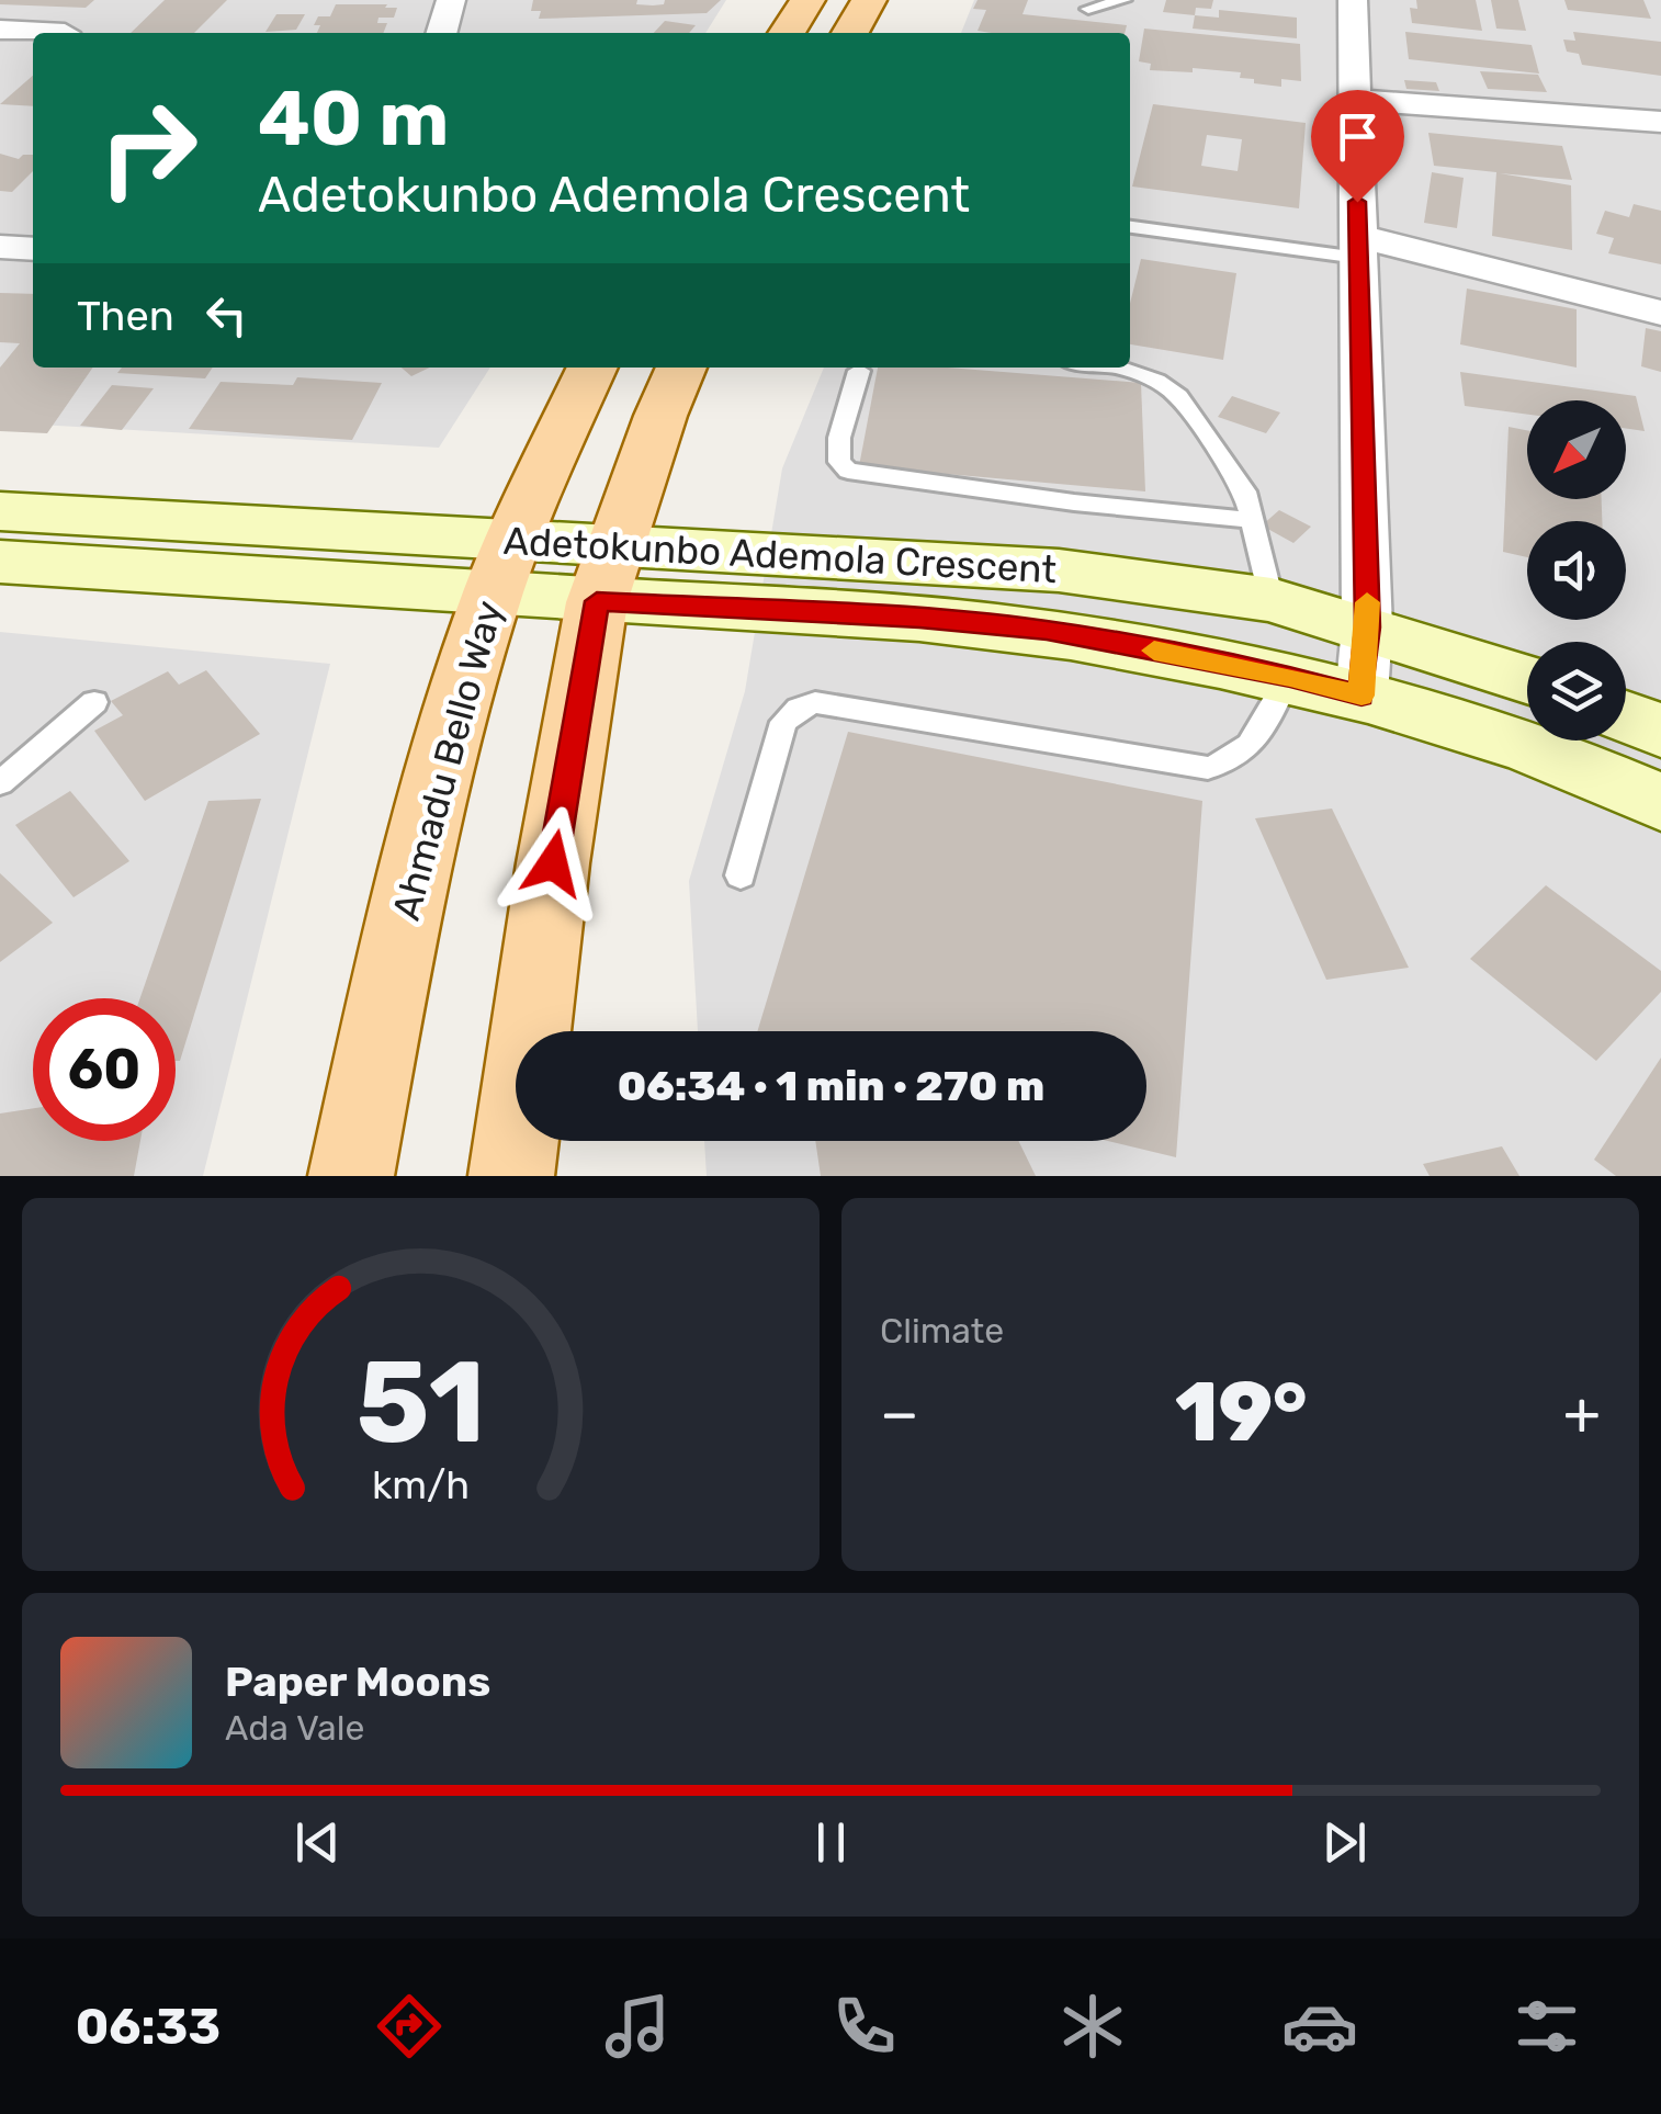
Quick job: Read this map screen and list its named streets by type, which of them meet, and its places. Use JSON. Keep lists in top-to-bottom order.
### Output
{
  "streets": {
    "main road": ["Adetokunbo Ademola Crescent", "Ahmadu Bello Way"]
  },
  "crossings": [
    ["Adetokunbo Ademola Crescent", "Ahmadu Bello Way"]
  ],
  "north": "bottom left",
  "page": {
    "turn": ["40 m", "Adetokunbo Ademola Crescent"],
    "then": "Then",
    "limit": "60",
    "trip": "06:34 · 1 min · 270 m",
    "tile": "Climate",
    "heat": ["−", "19°", "+"],
    "song": ["Paper Moons", "Ada Vale"],
    "tabs": "06:33",
    "gauge": ["51", "km/h"]
  }
}
